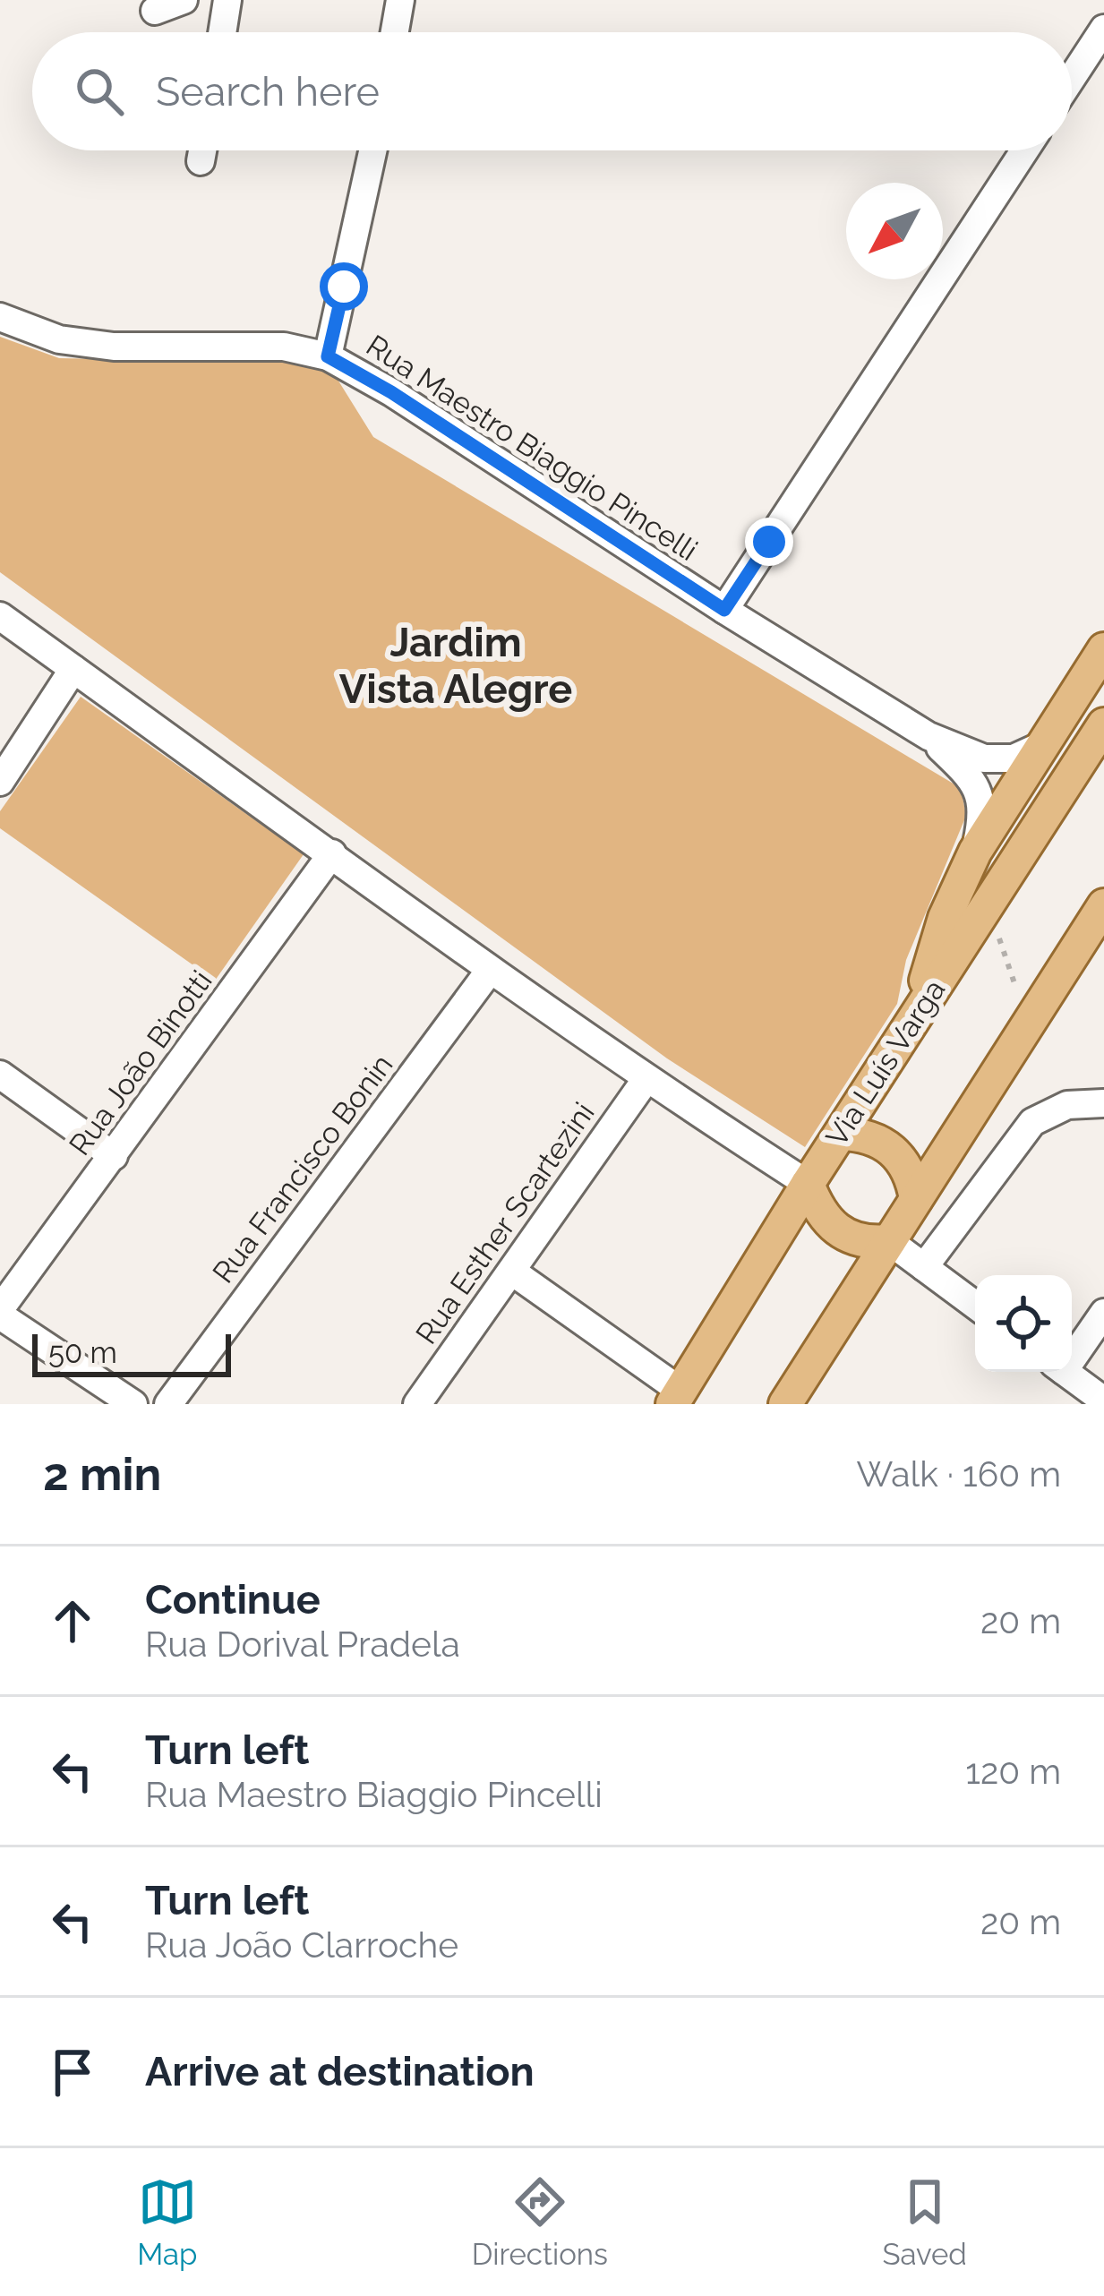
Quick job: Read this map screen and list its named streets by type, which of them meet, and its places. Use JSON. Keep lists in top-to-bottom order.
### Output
{
  "streets": {
    "main road": ["Via Luís Varga"],
    "street": [
      "Rua Maestro Biaggio Pincelli",
      "Rua João Binotti",
      "Rua Francisco Bonin",
      "Rua Esther Scartezini"
    ]
  },
  "districts": ["Jardim Vista Alegre"],
  "scale_bar": "50 m",
  "north": "bottom left",
  "page": {
    "search": "Search here",
    "scale": "50 m",
    "heading": ["2 min", "Walk · 160 m"],
    "list": [
      ["Continue", "Rua Dorival Pradela", "20 m"],
      ["Turn left", "Rua Maestro Biaggio Pincelli", "120 m"],
      ["Turn left", "Rua João Clarroche", "20 m"],
      "Arrive at destination"
    ],
    "nav": ["Map", "Directions", "Saved"]
  }
}
